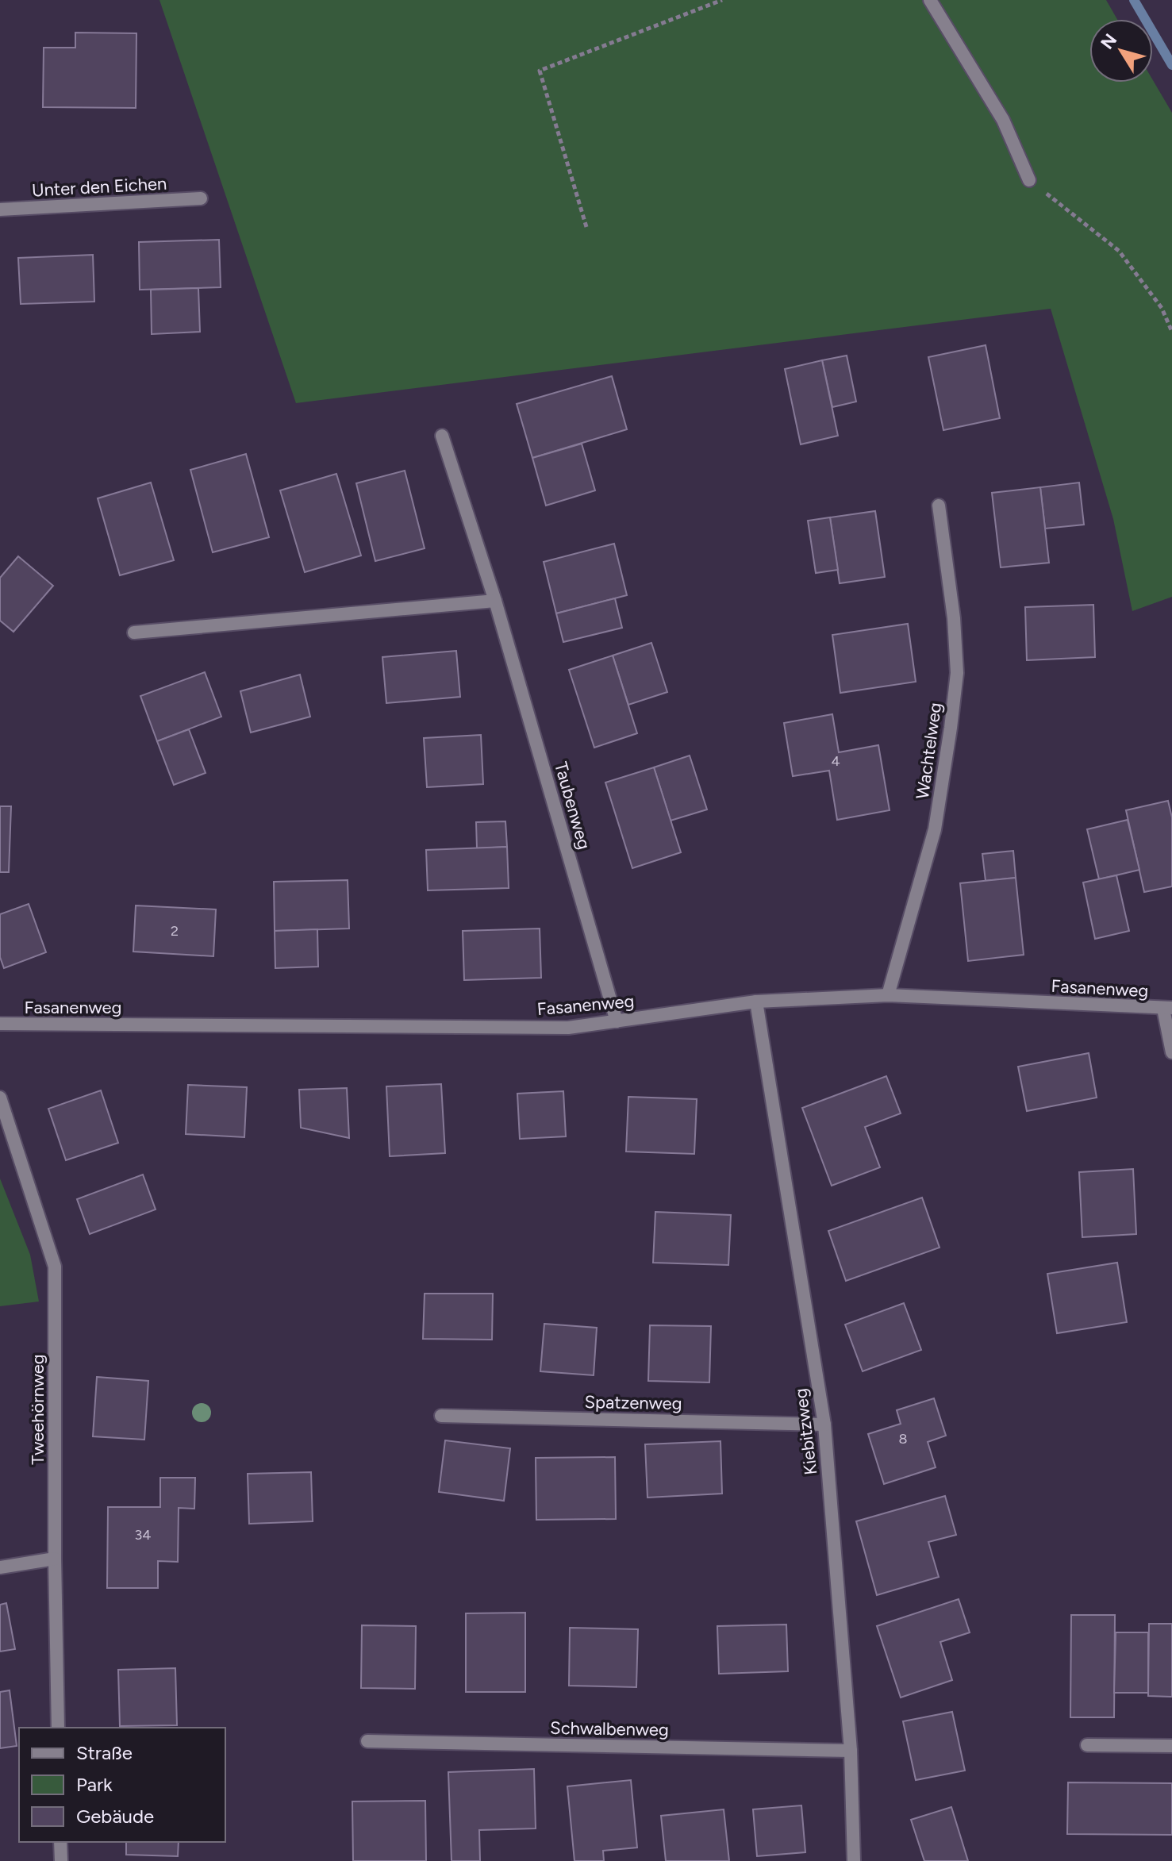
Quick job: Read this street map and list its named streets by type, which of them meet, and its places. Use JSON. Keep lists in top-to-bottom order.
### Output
{
  "streets": {
    "street": [
      "Unter den Eichen",
      "Wachtelweg",
      "Taubenweg",
      "Fasanenweg",
      "Spatzenweg",
      "Tweehörnweg",
      "Kiebitzweg",
      "Schwalbenweg"
    ]
  },
  "crossings": [
    ["Wachtelweg", "Fasanenweg"],
    ["Taubenweg", "Fasanenweg"],
    ["Fasanenweg", "Kiebitzweg"],
    ["Spatzenweg", "Kiebitzweg"],
    ["Kiebitzweg", "Schwalbenweg"]
  ],
  "house_numbers": [
    "4",
    "2",
    "8",
    "34"
  ],
  "legend": ["Straße", "Park", "Gebäude"],
  "north": "top left"
}
